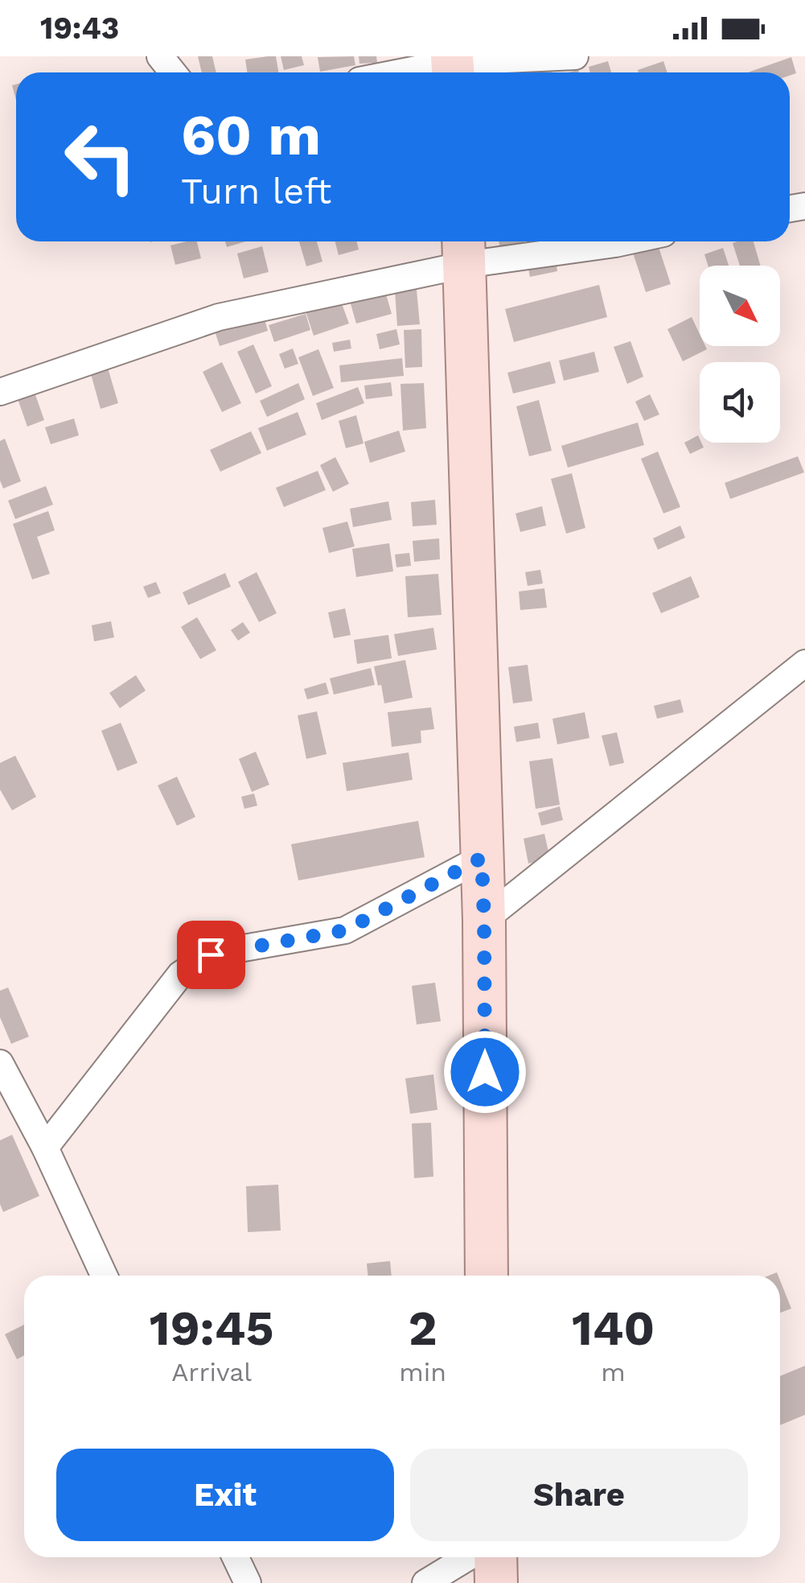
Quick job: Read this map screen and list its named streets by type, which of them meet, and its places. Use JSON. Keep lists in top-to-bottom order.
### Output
{
  "north": "bottom right",
  "page": {
    "status": "19:43",
    "turn": ["60 m", "Turn left"],
    "eta": [
      "19:45",
      "Arrival",
      "2",
      "min",
      "140",
      "m"
    ],
    "buttons": ["Exit", "Share"]
  }
}
